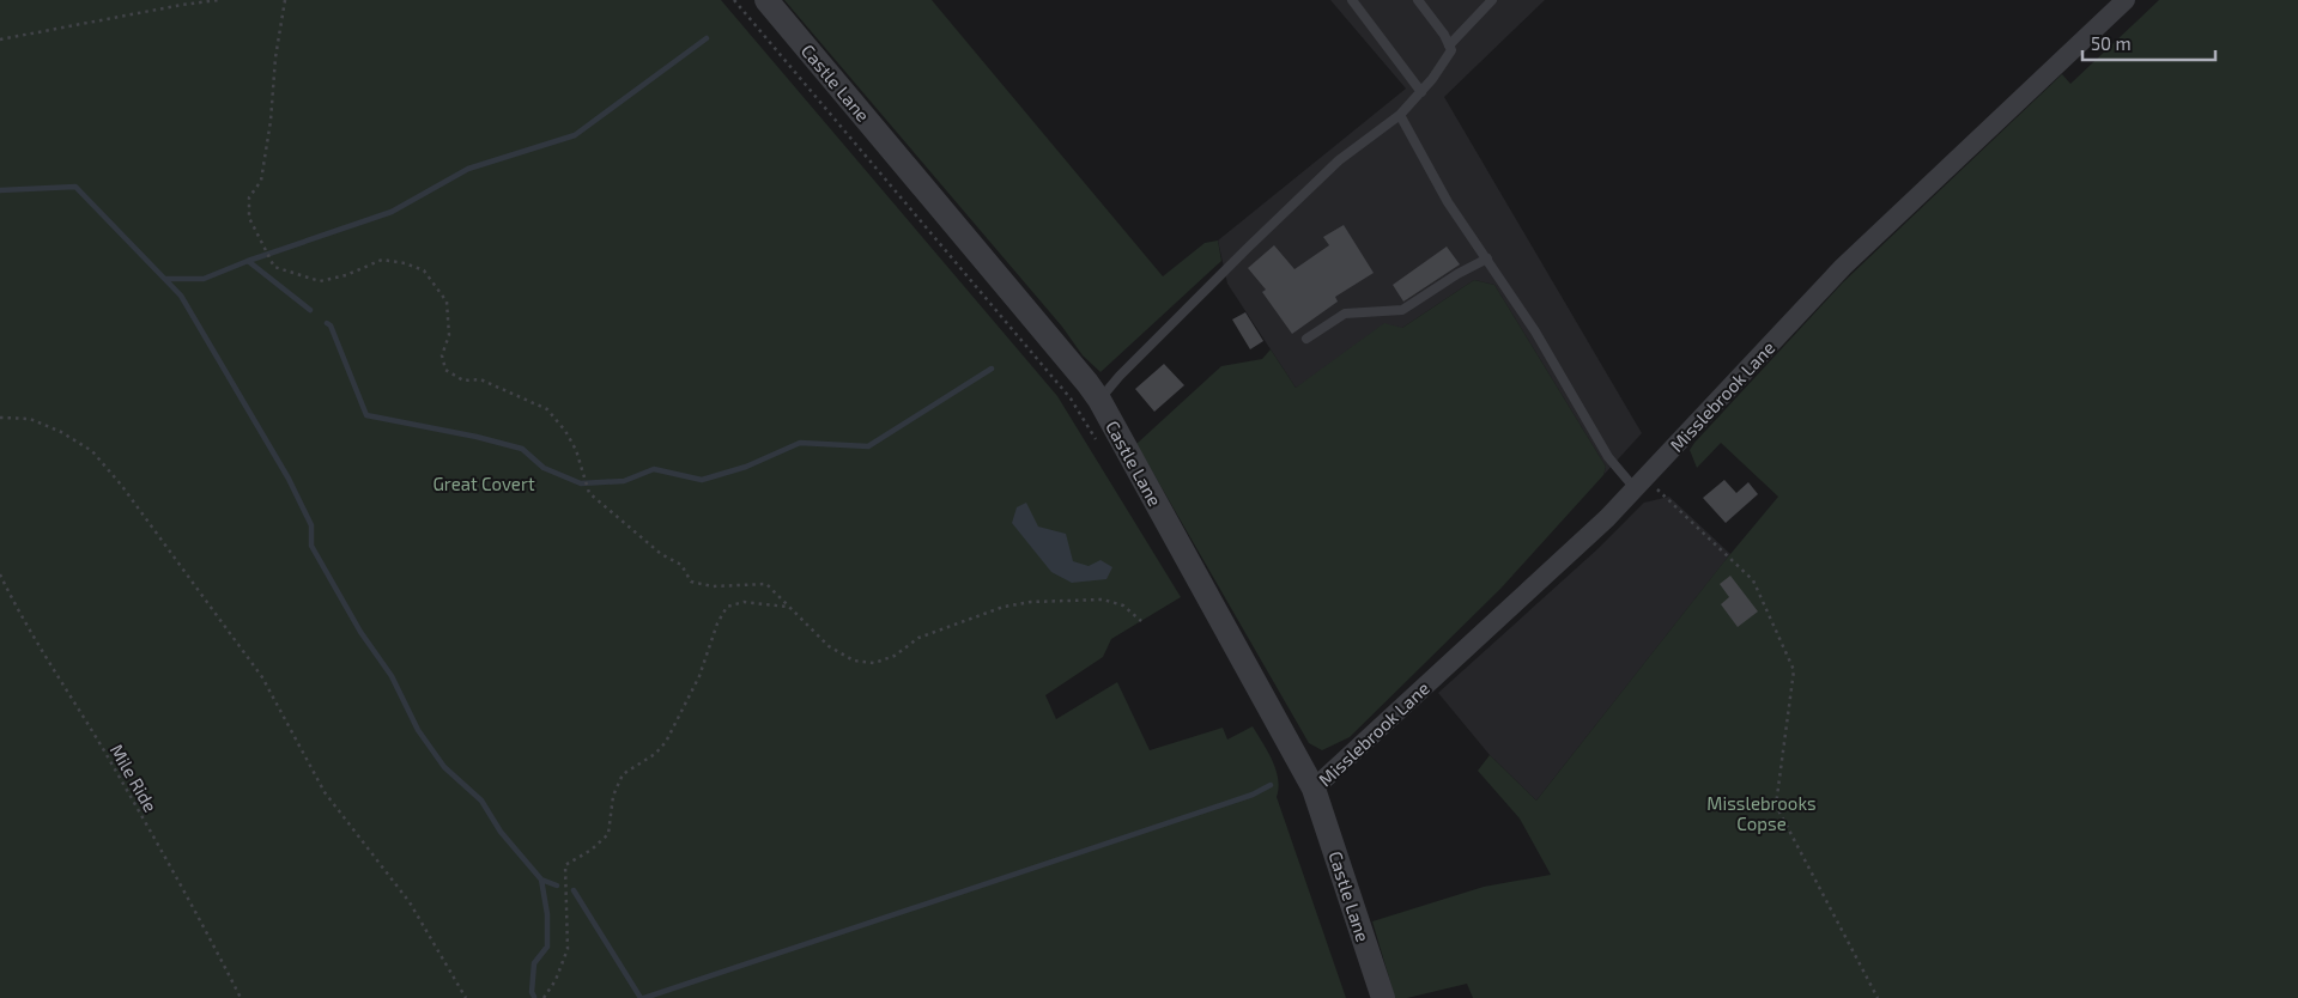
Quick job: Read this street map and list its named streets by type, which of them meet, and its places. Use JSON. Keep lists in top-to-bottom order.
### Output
{
  "streets": {
    "street": ["Castle Lane", "Misslebrook Lane"],
    "path": ["Mile Ride"]
  },
  "crossings": [
    ["Castle Lane", "Misslebrook Lane"]
  ],
  "parks": ["Great Covert", "Misslebrooks Copse"],
  "scale_bar": "50 m"
}
